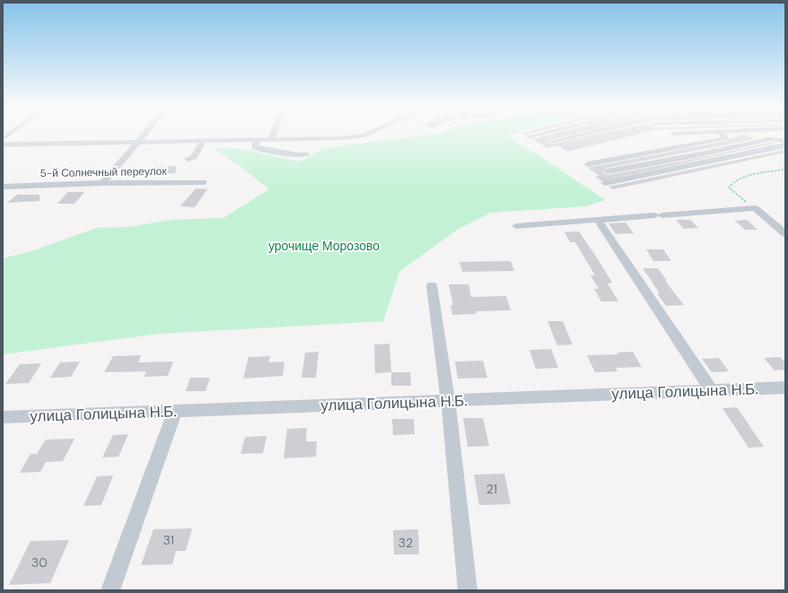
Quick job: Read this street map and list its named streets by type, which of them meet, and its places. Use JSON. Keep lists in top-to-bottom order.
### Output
{
  "streets": {
    "street": ["5-й Солнечный переулок", "улица Голицына Н.Б."]
  },
  "parks": ["урочище Морозово"],
  "house_numbers": [
    "21",
    "31",
    "32",
    "30"
  ]
}
